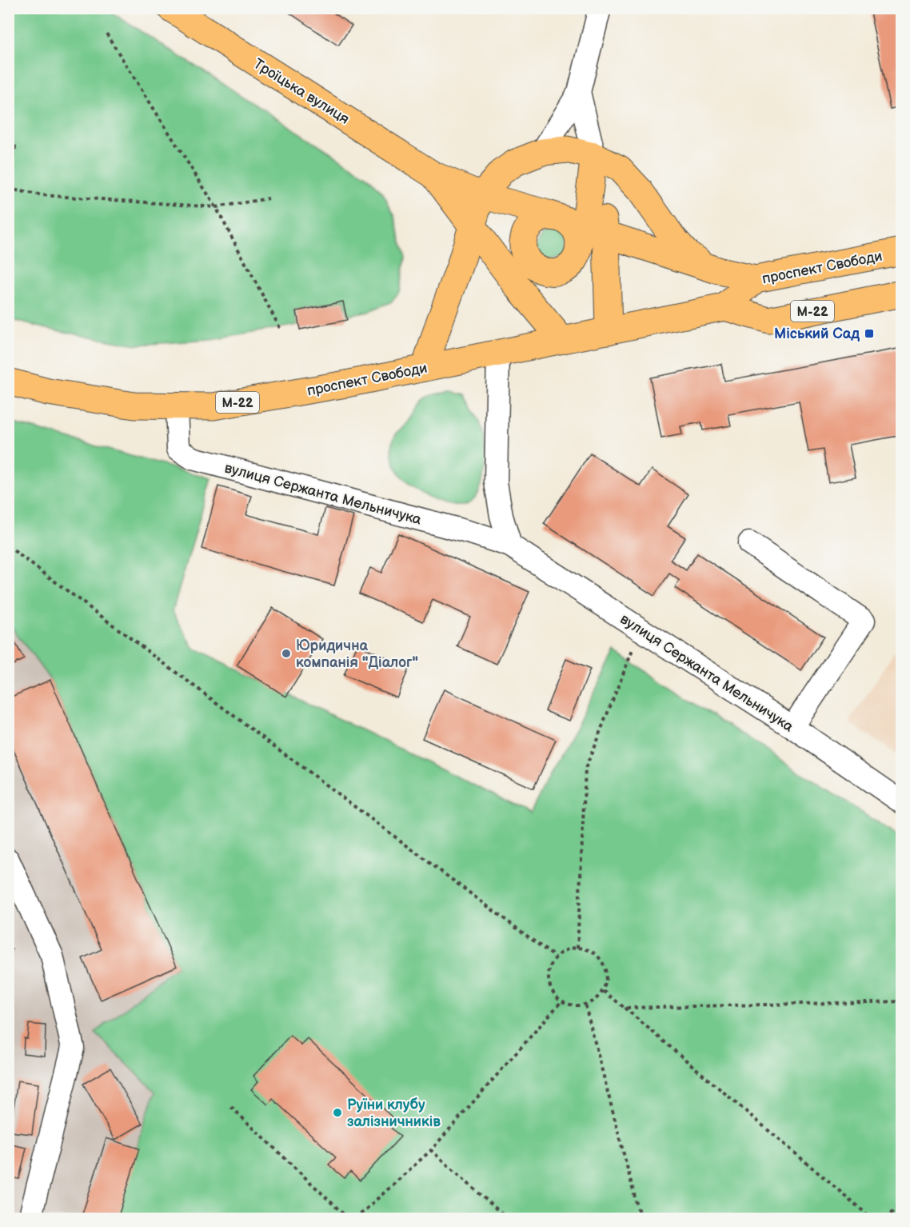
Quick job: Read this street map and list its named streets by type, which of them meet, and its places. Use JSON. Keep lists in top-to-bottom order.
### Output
{
  "streets": {
    "main road": ["Троїцька вулиця", "проспект Свободи", "М-22"],
    "street": ["вулиця Сержанта Мельничука"]
  },
  "crossings": [
    ["проспект Свободи", "вулиця Сержанта Мельничука"]
  ],
  "places": {
    "transit": ["Міський Сад"],
    "other": ["Юридична компанія \"Діалог\"", "Руїни клубу залізничників"]
  }
}
